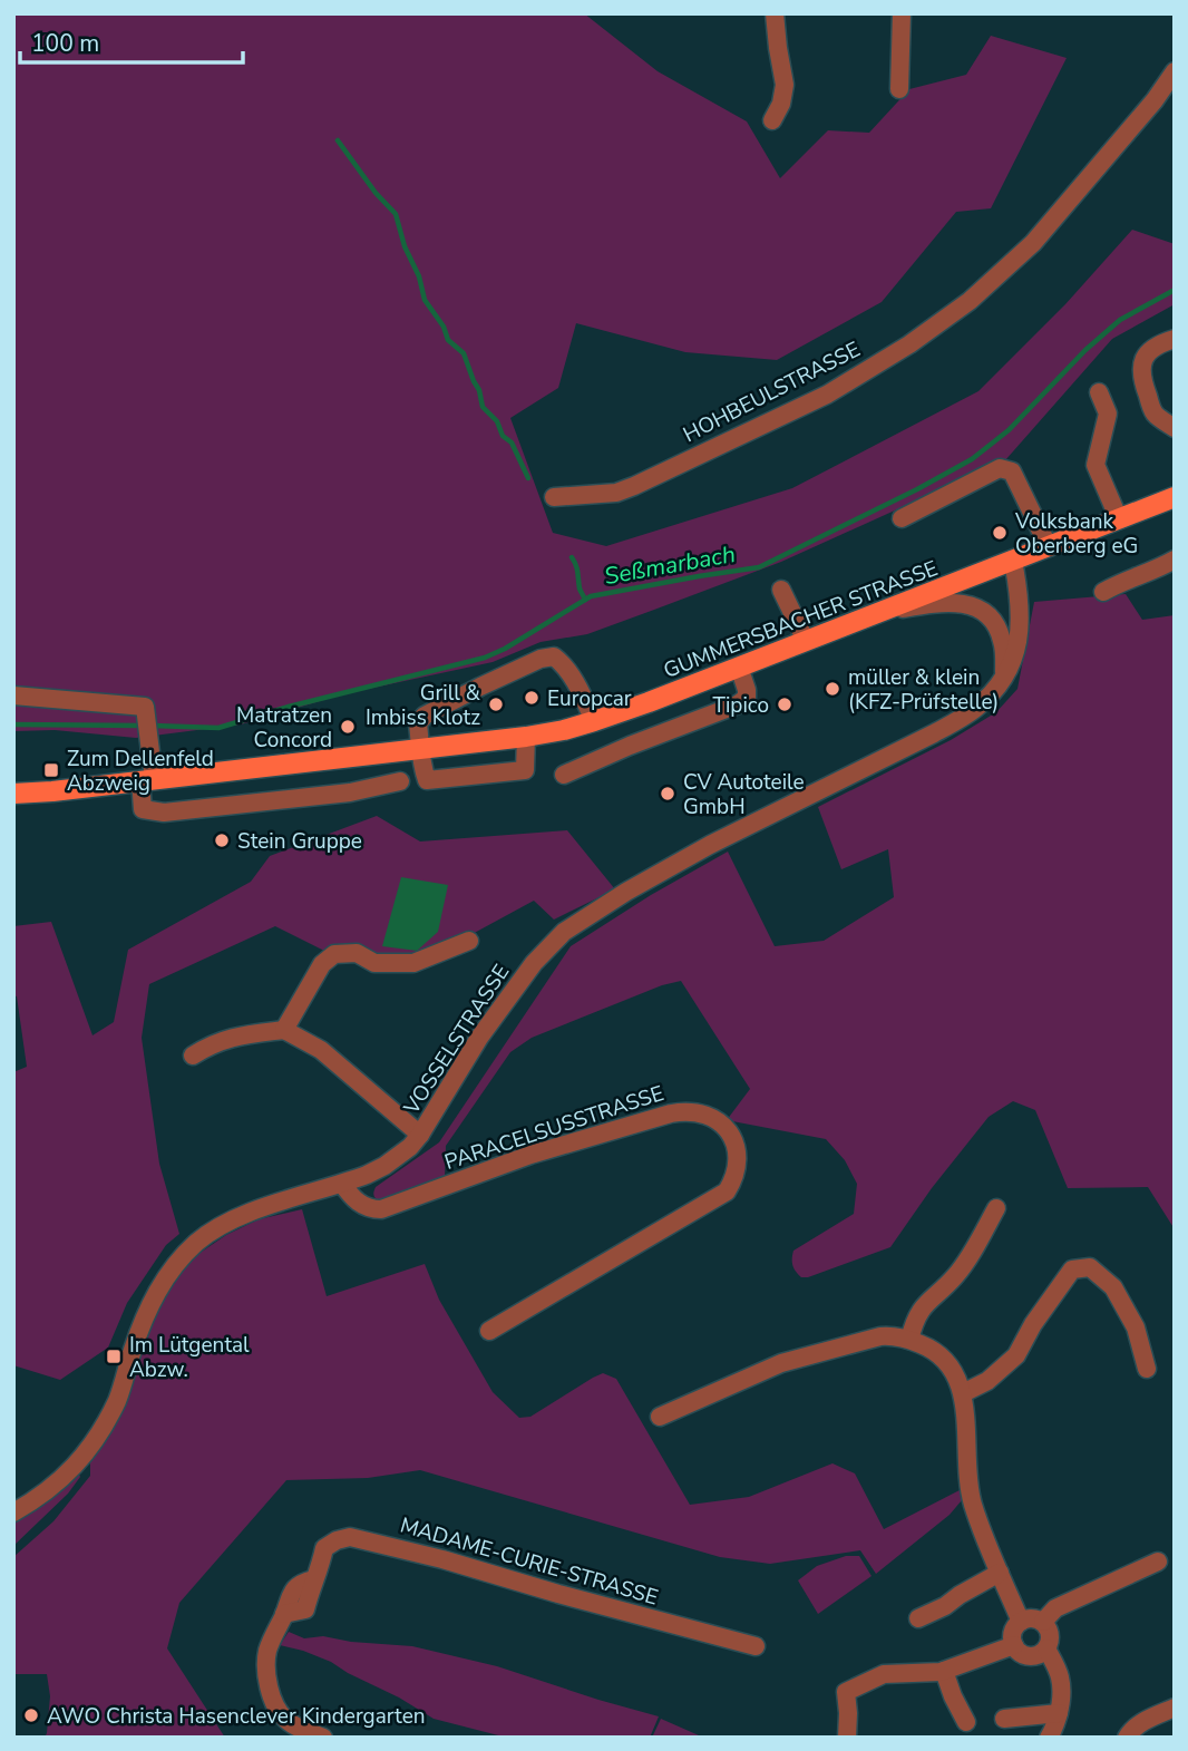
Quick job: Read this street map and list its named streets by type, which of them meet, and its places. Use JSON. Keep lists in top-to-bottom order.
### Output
{
  "streets": {
    "main road": ["GUMMERSBACHER STRASSE"],
    "street": [
      "HOHBEULSTRASSE",
      "VOSSELSTRASSE",
      "PARACELSUSSTRASSE",
      "MADAME-CURIE-STRASSE"
    ]
  },
  "crossings": [
    ["GUMMERSBACHER STRASSE", "VOSSELSTRASSE"],
    ["VOSSELSTRASSE", "PARACELSUSSTRASSE"]
  ],
  "water": ["Seßmarbach"],
  "places": {
    "other": [
      "Volksbank Oberberg eG",
      "müller & klein (KFZ-Prüfstelle)",
      "Europcar",
      "Grill & Imbiss Klotz",
      "Tipico",
      "Matratzen Concord",
      "CV Autoteile GmbH",
      "Stein Gruppe",
      "AWO Christa Hasenclever Kindergarten"
    ],
    "transit": ["Zum Dellenfeld Abzweig", "Im Lütgental Abzw."]
  },
  "scale_bar": "100 m"
}
